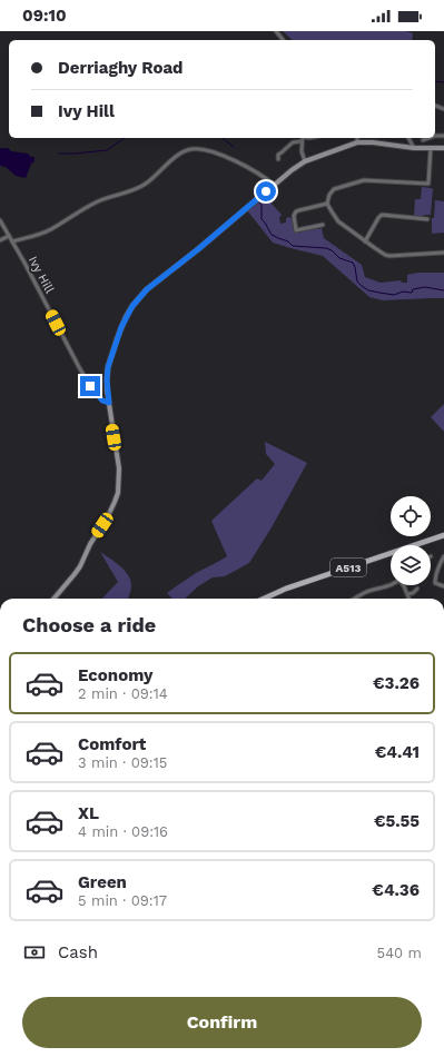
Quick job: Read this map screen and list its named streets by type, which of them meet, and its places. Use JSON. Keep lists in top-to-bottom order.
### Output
{
  "streets": {
    "main road": ["A513"],
    "street": ["Ivy Hill"]
  },
  "page": {
    "status": "09:10",
    "banner": ["Derriaghy Road", "Ivy Hill"],
    "heading": "Choose a ride",
    "list": [
      {
        "name": "Economy",
        "note": "2 min · 09:14",
        "value": "€3.26"
      },
      {
        "name": "Comfort",
        "note": "3 min · 09:15",
        "value": "€4.41"
      },
      {
        "name": "XL",
        "note": "4 min · 09:16",
        "value": "€5.55"
      },
      {
        "name": "Green",
        "note": "5 min · 09:17",
        "value": "€4.36"
      }
    ],
    "pay": ["Cash", "540 m"],
    "buttons": "Confirm"
  }
}
